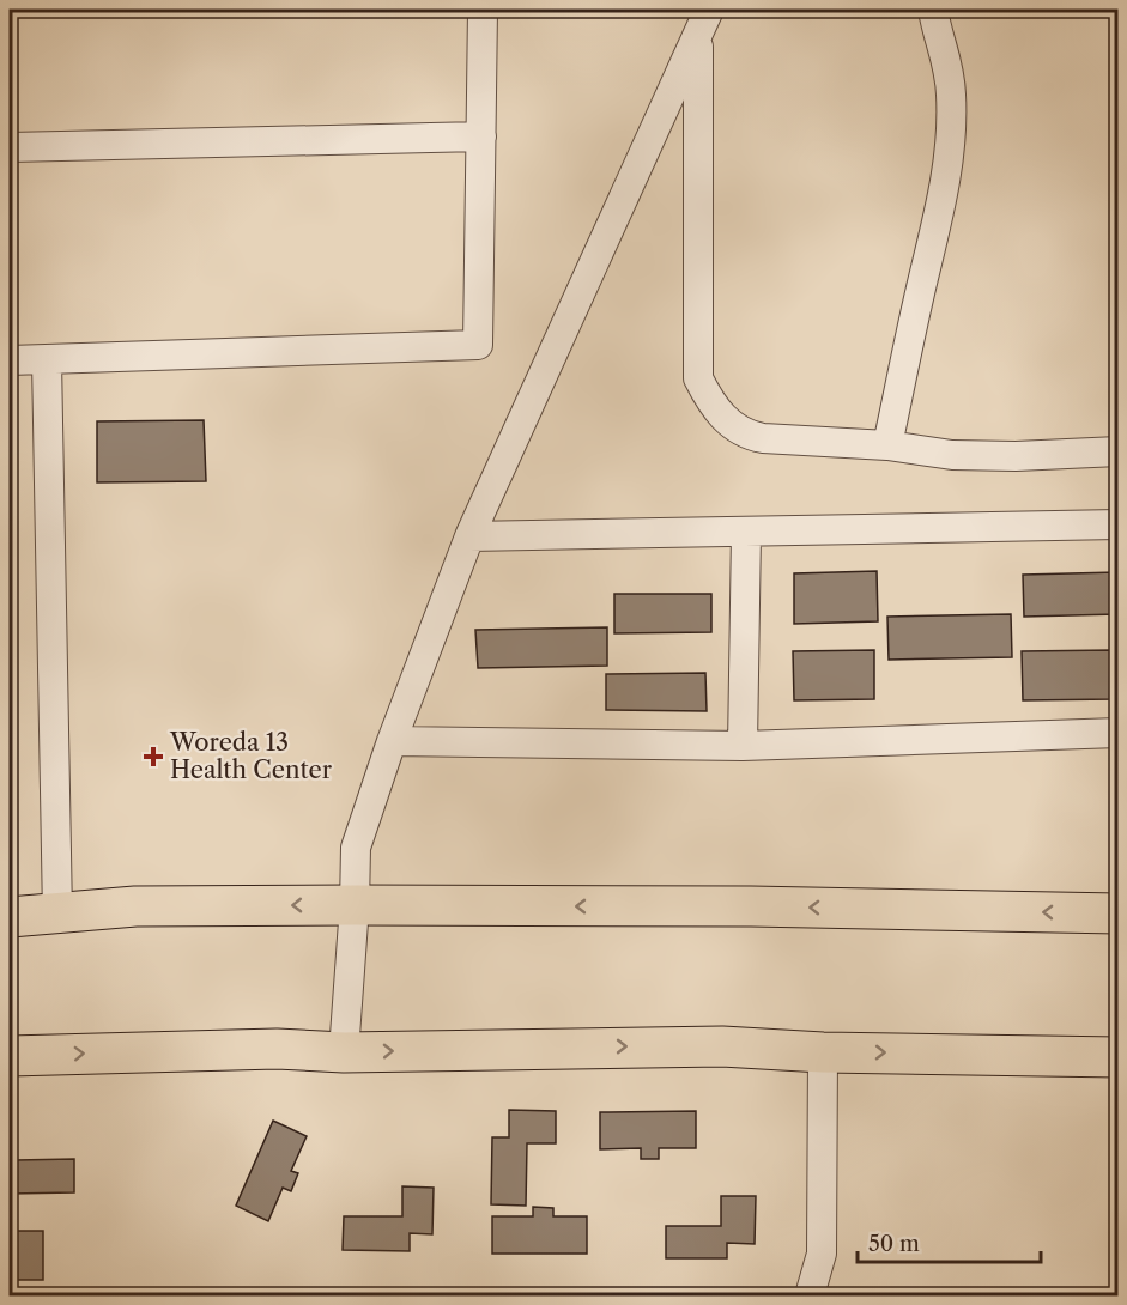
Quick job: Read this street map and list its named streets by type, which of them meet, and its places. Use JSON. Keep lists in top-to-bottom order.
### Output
{
  "places": {
    "health": ["Woreda 13 Health Center"]
  },
  "scale_bar": "50 m"
}
